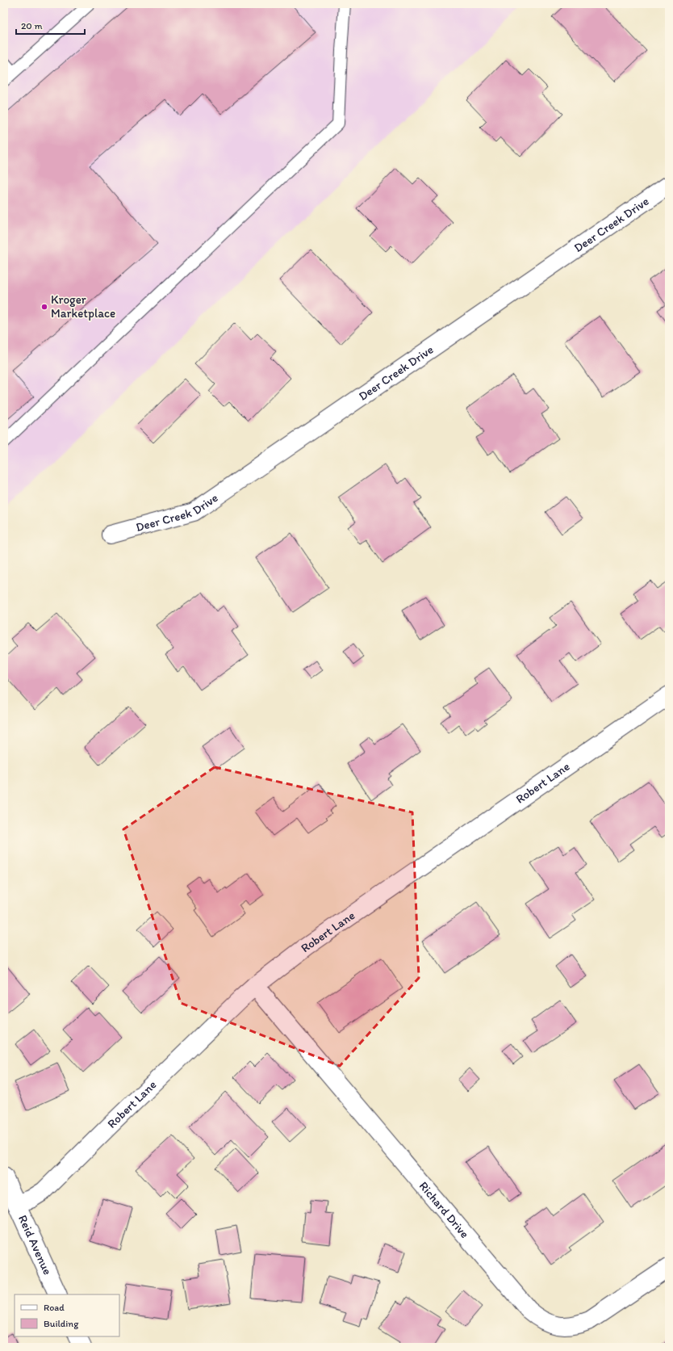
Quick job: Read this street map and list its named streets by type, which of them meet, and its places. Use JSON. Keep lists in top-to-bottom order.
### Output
{
  "streets": {
    "street": [
      "Deer Creek Drive",
      "Robert Lane",
      "Richard Drive",
      "Reid Avenue"
    ]
  },
  "crossings": [
    ["Robert Lane", "Richard Drive"],
    ["Robert Lane", "Reid Avenue"]
  ],
  "places": ["Kroger Marketplace"],
  "legend": ["Road", "Building"],
  "scale_bar": "20 m"
}
